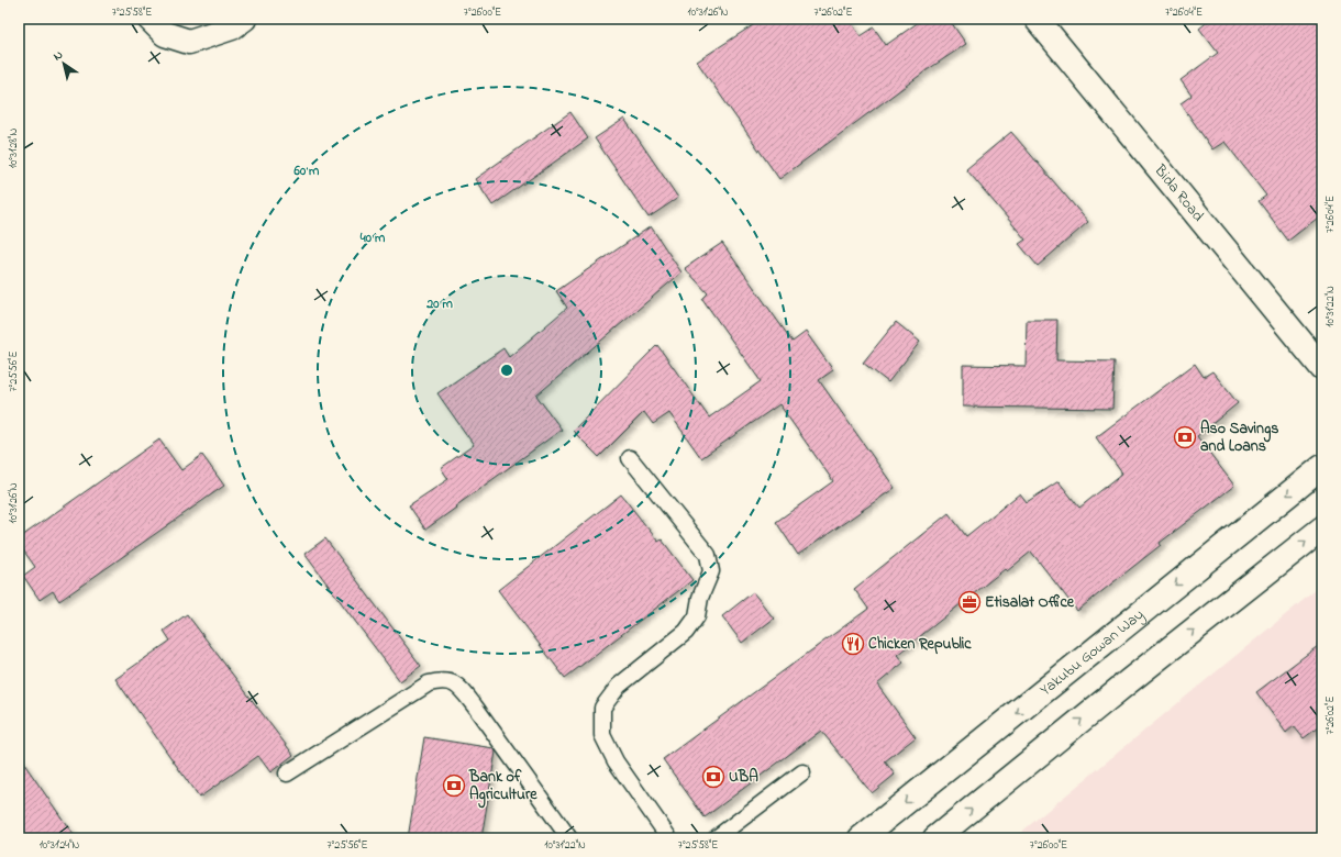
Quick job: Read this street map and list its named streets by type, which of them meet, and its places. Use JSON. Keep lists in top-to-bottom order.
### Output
{
  "streets": {
    "street": ["Bida Road", "Yakubu Gowan Way"]
  },
  "places": {
    "bank": ["Aso Savings and Loans", "UBA", "Bank of Agriculture"],
    "office": ["Etisalat Office"],
    "restaurant": ["Chicken Republic"]
  },
  "north": "top left",
  "coordinates": [
    "7°25'58\"E",
    "7°26'00\"E",
    "10°31'26\"N",
    "7°26'02\"E",
    "7°26'04\"E",
    "10°31'28\"N",
    "10°31'22\"N",
    "7°25'56\"E",
    "10°31'24\"N"
  ],
  "rings": ["60 m", "40 m", "20 m"]
}
